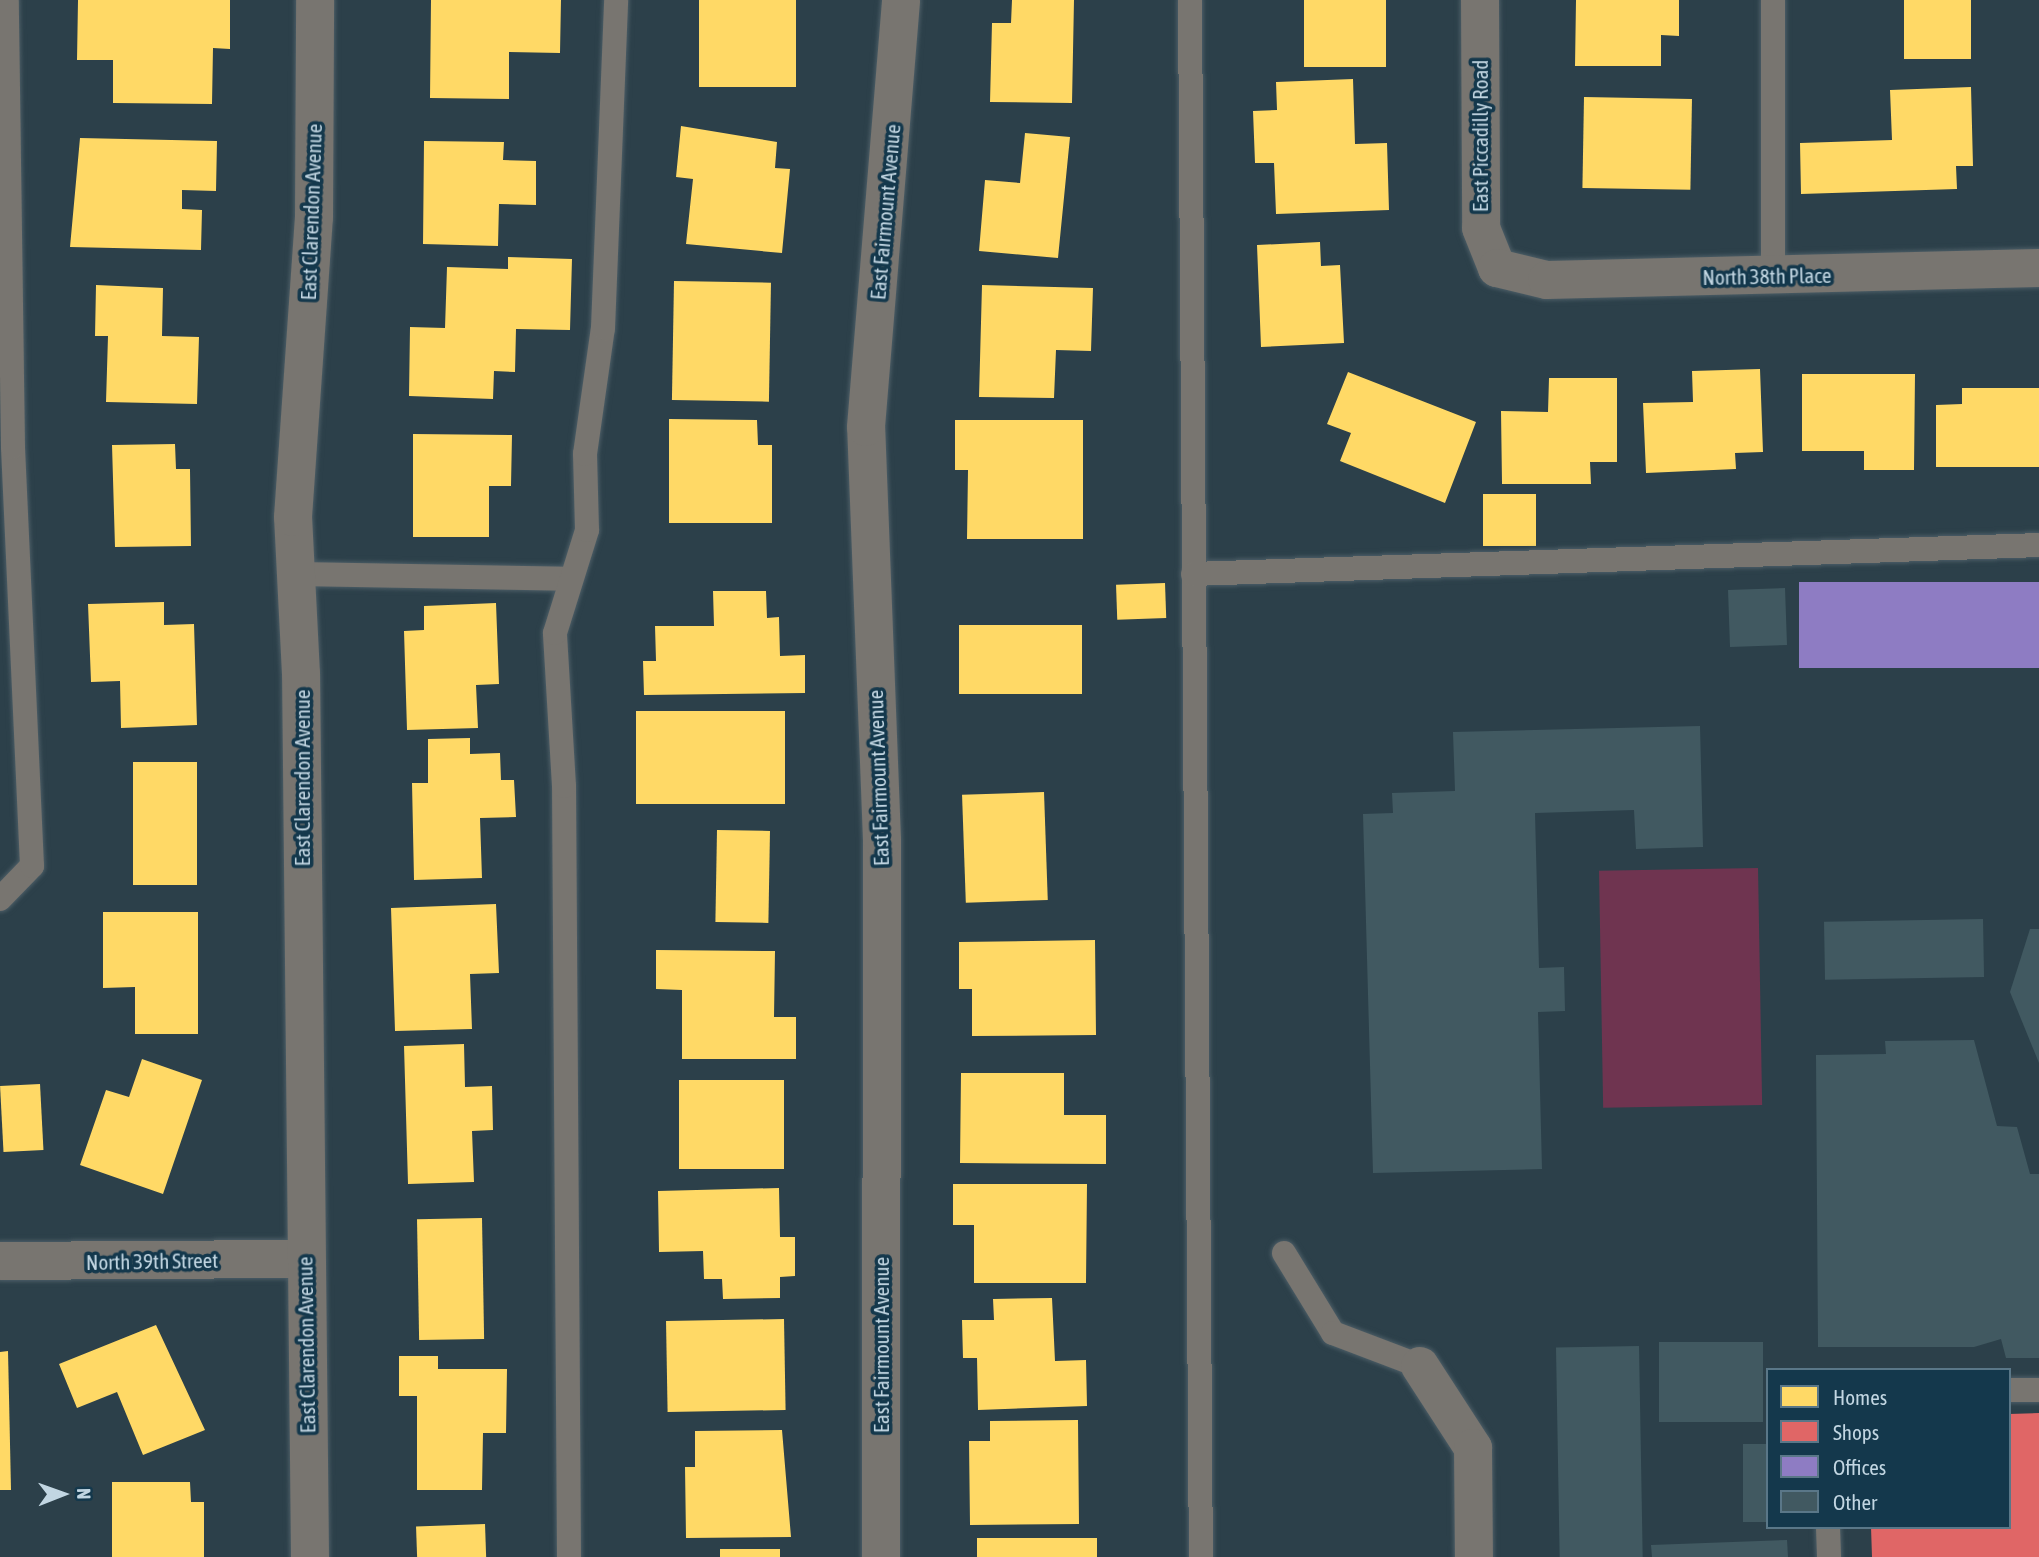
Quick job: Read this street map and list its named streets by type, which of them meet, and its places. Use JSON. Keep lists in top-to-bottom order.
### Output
{
  "streets": {
    "street": [
      "East Piccadilly Road",
      "East Clarendon Avenue",
      "East Fairmount Avenue",
      "North 38th Place",
      "North 39th Street"
    ]
  },
  "crossings": [
    ["East Piccadilly Road", "North 38th Place"],
    ["East Clarendon Avenue", "North 39th Street"]
  ],
  "legend": [
    "Homes",
    "Shops",
    "Offices",
    "Other"
  ],
  "north": "right"
}
